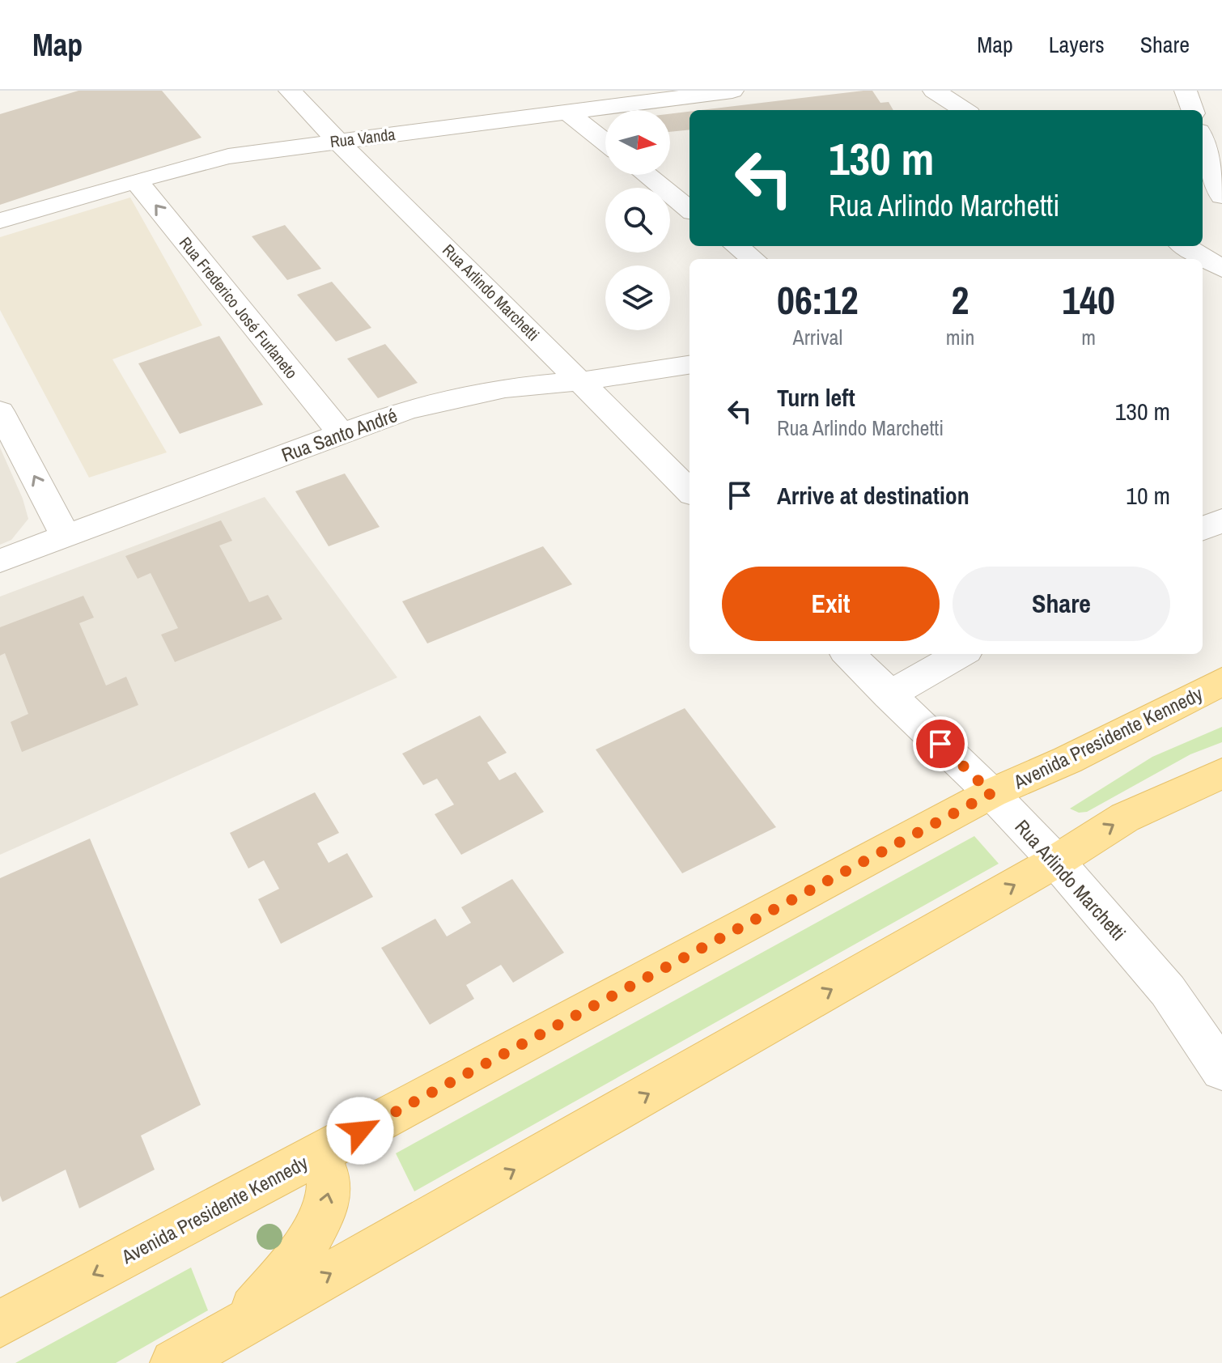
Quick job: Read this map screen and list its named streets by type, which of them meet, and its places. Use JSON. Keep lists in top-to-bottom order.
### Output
{
  "streets": {
    "main road": ["Avenida Presidente Kennedy"],
    "street": [
      "Rua Vanda",
      "Rua Arlindo Marchetti",
      "Rua Frederico José Furlaneto",
      "Rua Santo André"
    ]
  },
  "crossings": [
    ["Rua Vanda", "Rua Arlindo Marchetti"],
    ["Rua Vanda", "Rua Frederico José Furlaneto"],
    ["Rua Arlindo Marchetti", "Rua Santo André"],
    ["Rua Arlindo Marchetti", "Avenida Presidente Kennedy"],
    ["Rua Frederico José Furlaneto", "Rua Santo André"]
  ],
  "north": "right",
  "page": {
    "header": "Map",
    "nav": ["Map", "Layers", "Share"],
    "turn": ["130 m", "Rua Arlindo Marchetti"],
    "eta": [
      "06:12",
      "Arrival",
      "2",
      "min",
      "140",
      "m"
    ],
    "list": [
      {
        "name": "Turn left",
        "note": "Rua Arlindo Marchetti",
        "value": "130 m"
      },
      {
        "name": "Arrive at destination",
        "value": "10 m"
      }
    ],
    "buttons": ["Exit", "Share"]
  }
}
